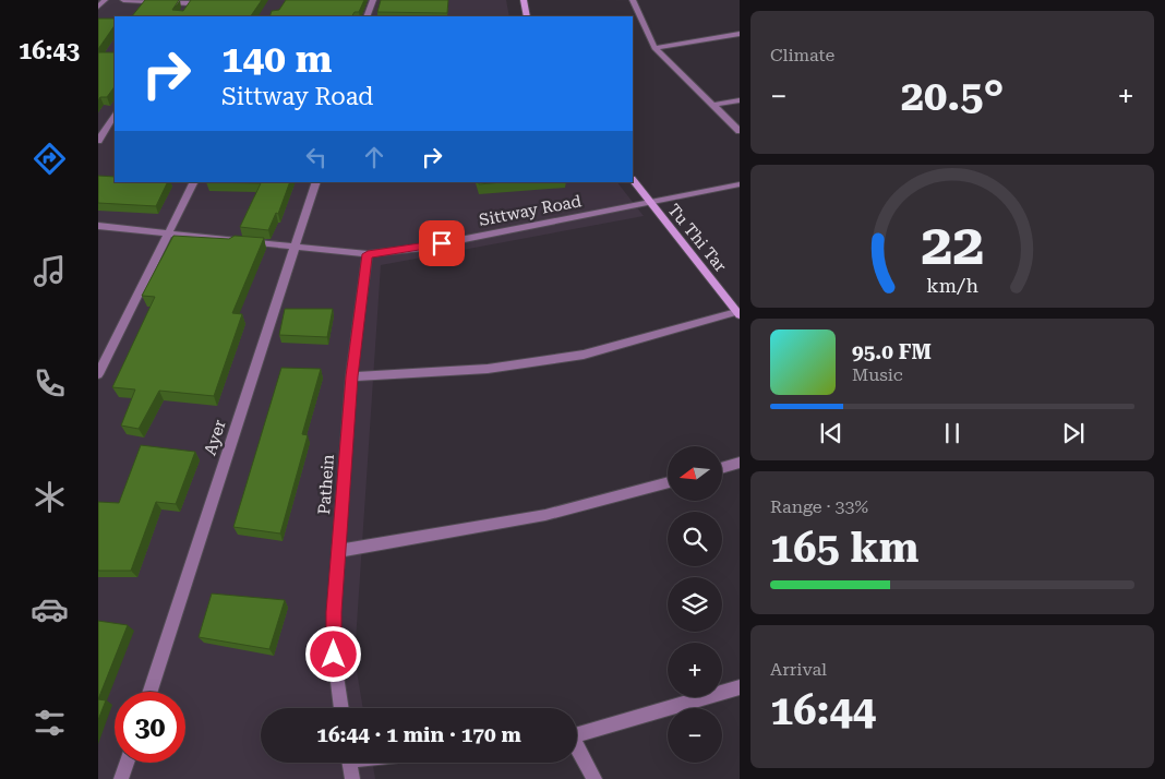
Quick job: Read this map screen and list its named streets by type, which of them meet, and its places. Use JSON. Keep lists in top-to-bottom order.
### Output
{
  "streets": {
    "street": [
      "Sittway Road",
      "Tu Thi Tar",
      "Ayer",
      "Pathein"
    ]
  },
  "crossings": [
    ["Sittway Road", "Tu Thi Tar"],
    ["Sittway Road", "Ayer"],
    ["Sittway Road", "Pathein"]
  ],
  "north": "left",
  "page": {
    "tabs": "16:43",
    "tile": [
      "Climate",
      ["Range · 33%", "165 km"],
      ["Arrival", "16:44"]
    ],
    "turn": ["140 m", "Sittway Road"],
    "heat": ["−", "20.5°", "+"],
    "song": ["95.0 FM", "Music"],
    "map_buttons": ["+", "−"],
    "limit": "30",
    "trip": "16:44 · 1 min · 170 m",
    "gauge": ["22", "km/h"]
  }
}
